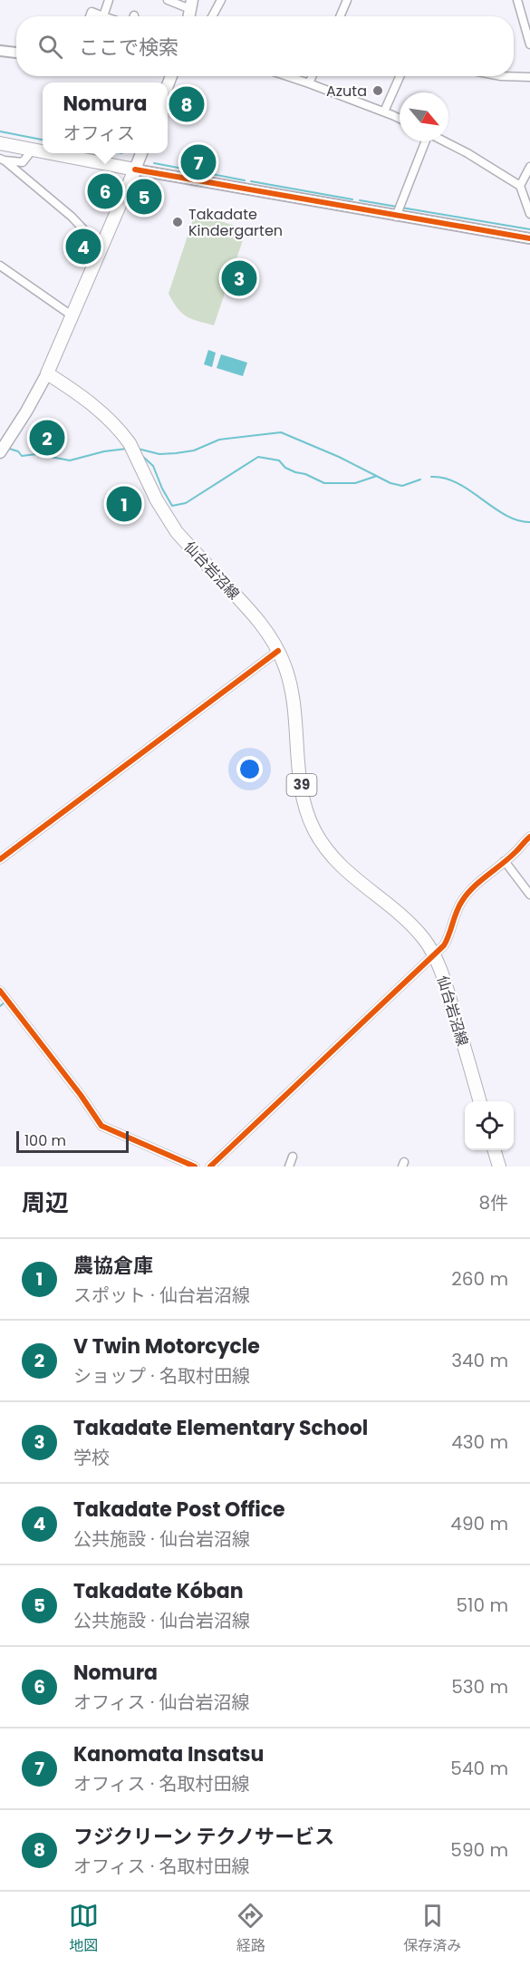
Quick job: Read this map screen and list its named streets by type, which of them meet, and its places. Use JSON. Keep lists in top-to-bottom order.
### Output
{
  "streets": {
    "main road": ["仙台岩沼線", "39"]
  },
  "places": ["Azuta", "Takadate Kindergarten"],
  "scale_bar": "100 m",
  "north": "bottom right",
  "page": {
    "search": "ここで検索",
    "popup": ["Nomura", "オフィス"],
    "pins": [
      "8",
      "7",
      "6",
      "5",
      "4",
      "3",
      "2",
      "1"
    ],
    "scale": "100 m",
    "heading": ["周辺", "8件"],
    "list": [
      {
        "mark": "1",
        "name": "農協倉庫",
        "note": "スポット · 仙台岩沼線",
        "value": "260 m"
      },
      {
        "mark": "2",
        "name": "V Twin Motorcycle",
        "note": "ショップ · 名取村田線",
        "value": "340 m"
      },
      {
        "mark": "3",
        "name": "Takadate Elementary School",
        "note": "学校",
        "value": "430 m"
      },
      {
        "mark": "4",
        "name": "Takadate Post Office",
        "note": "公共施設 · 仙台岩沼線",
        "value": "490 m"
      },
      {
        "mark": "5",
        "name": "Takadate Kóban",
        "note": "公共施設 · 仙台岩沼線",
        "value": "510 m"
      },
      {
        "mark": "6",
        "name": "Nomura",
        "note": "オフィス · 仙台岩沼線",
        "value": "530 m"
      },
      {
        "mark": "7",
        "name": "Kanomata Insatsu",
        "note": "オフィス · 名取村田線",
        "value": "540 m"
      },
      {
        "mark": "8",
        "name": "フジクリーン テクノサービス",
        "note": "オフィス · 名取村田線",
        "value": "590 m"
      }
    ],
    "nav": ["地図", "経路", "保存済み"]
  }
}
